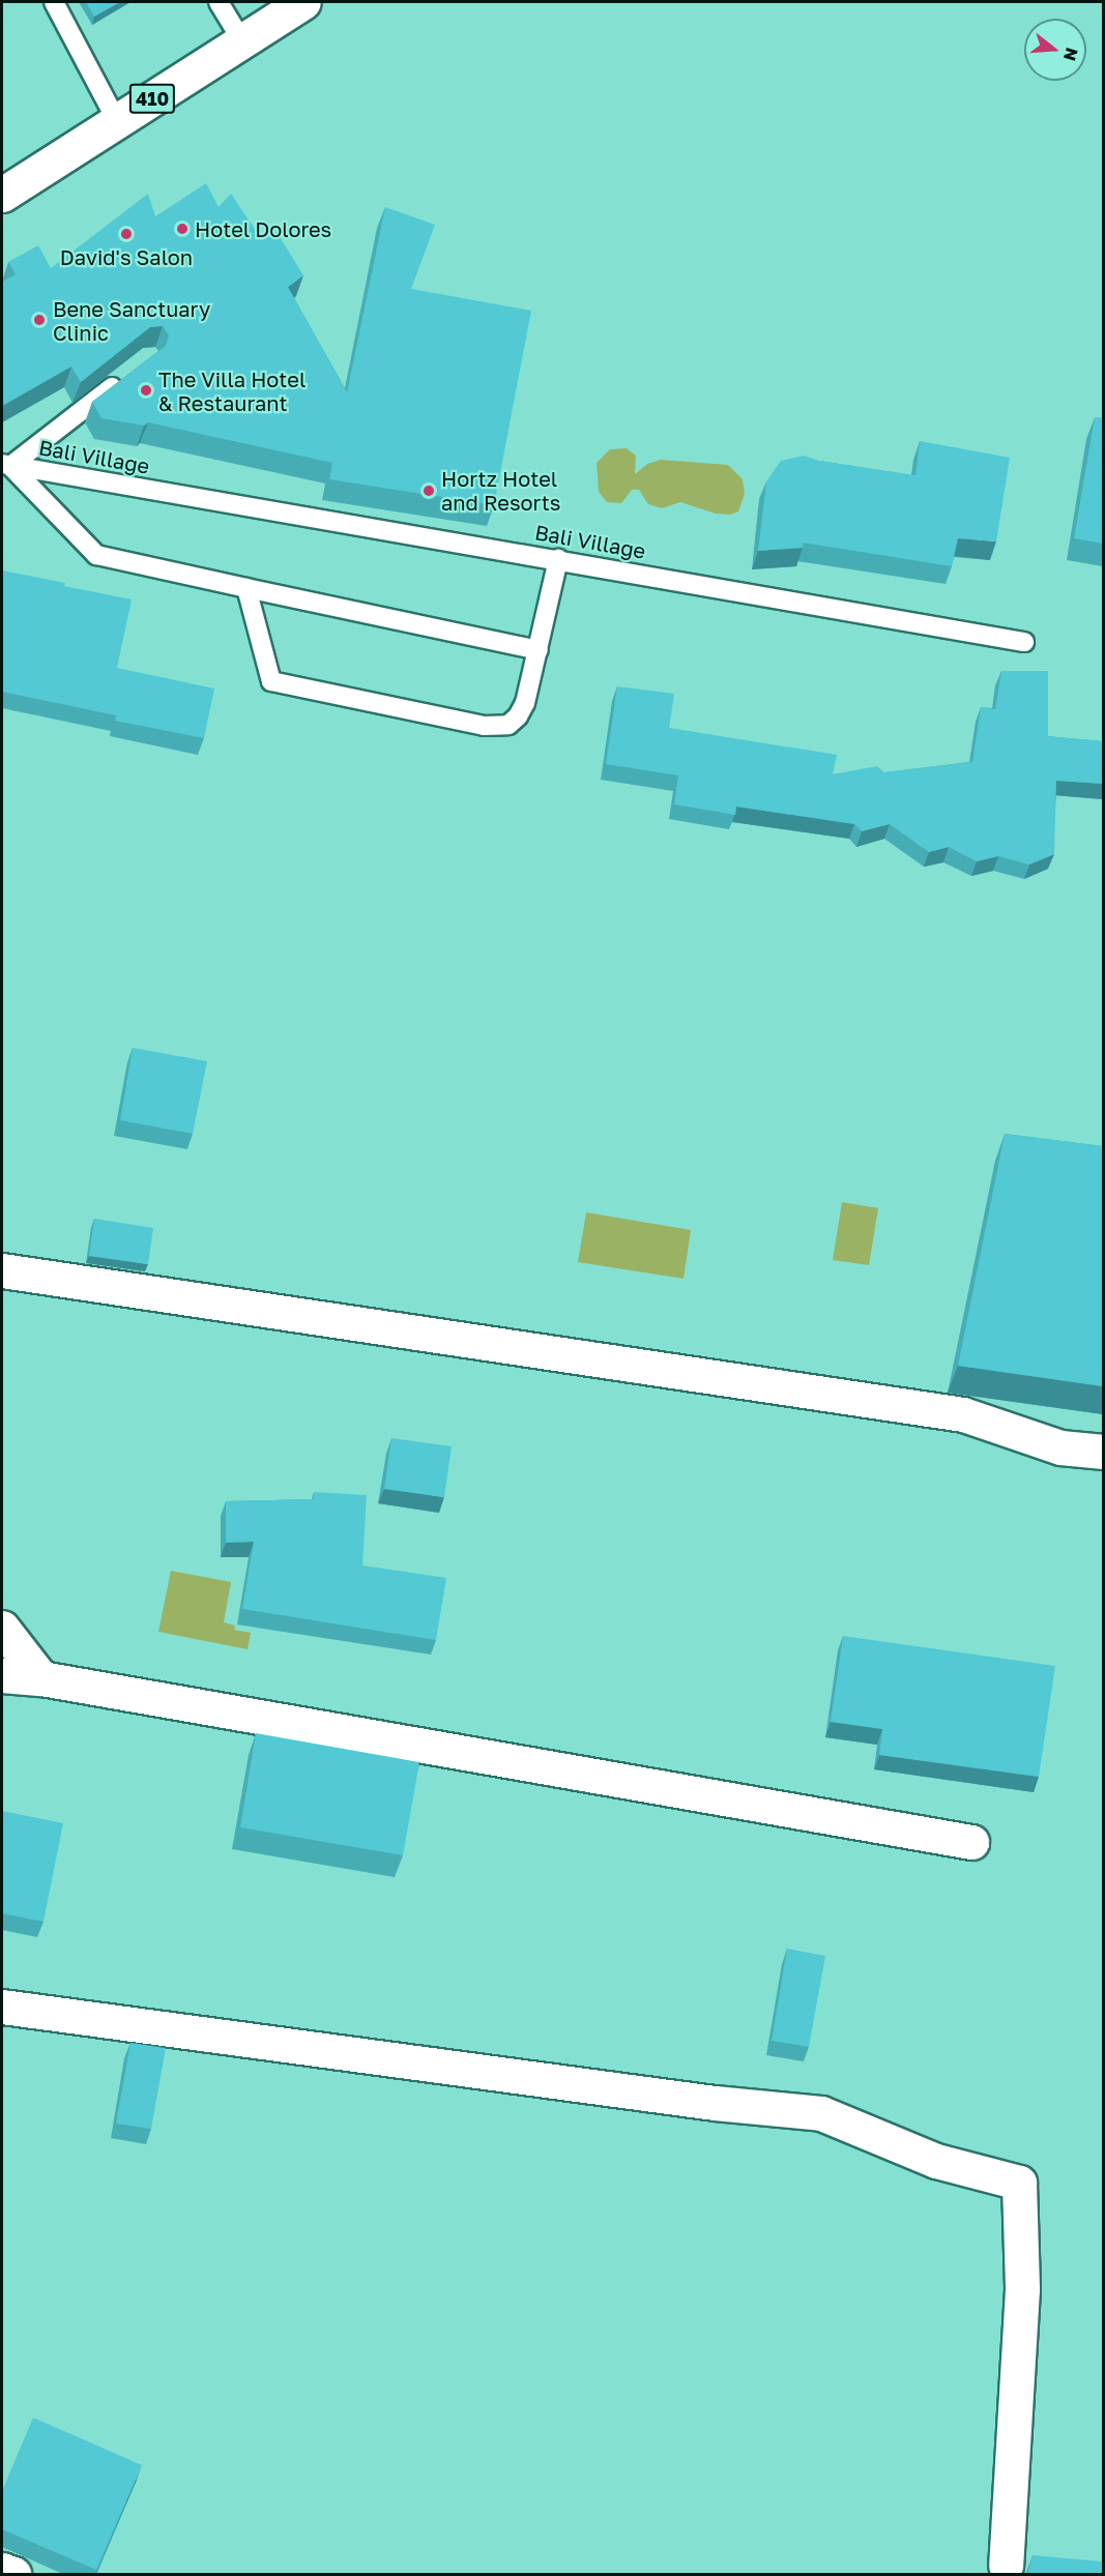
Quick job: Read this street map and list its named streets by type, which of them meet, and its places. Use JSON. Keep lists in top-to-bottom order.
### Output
{
  "streets": {
    "street": ["410"],
    "lane": ["Bali Village"]
  },
  "places": [
    "Hotel Dolores",
    "David's Salon",
    "Bene Sanctuary Clinic",
    "The Villa Hotel & Restaurant",
    "Hortz Hotel and Resorts"
  ],
  "north": "right"
}
